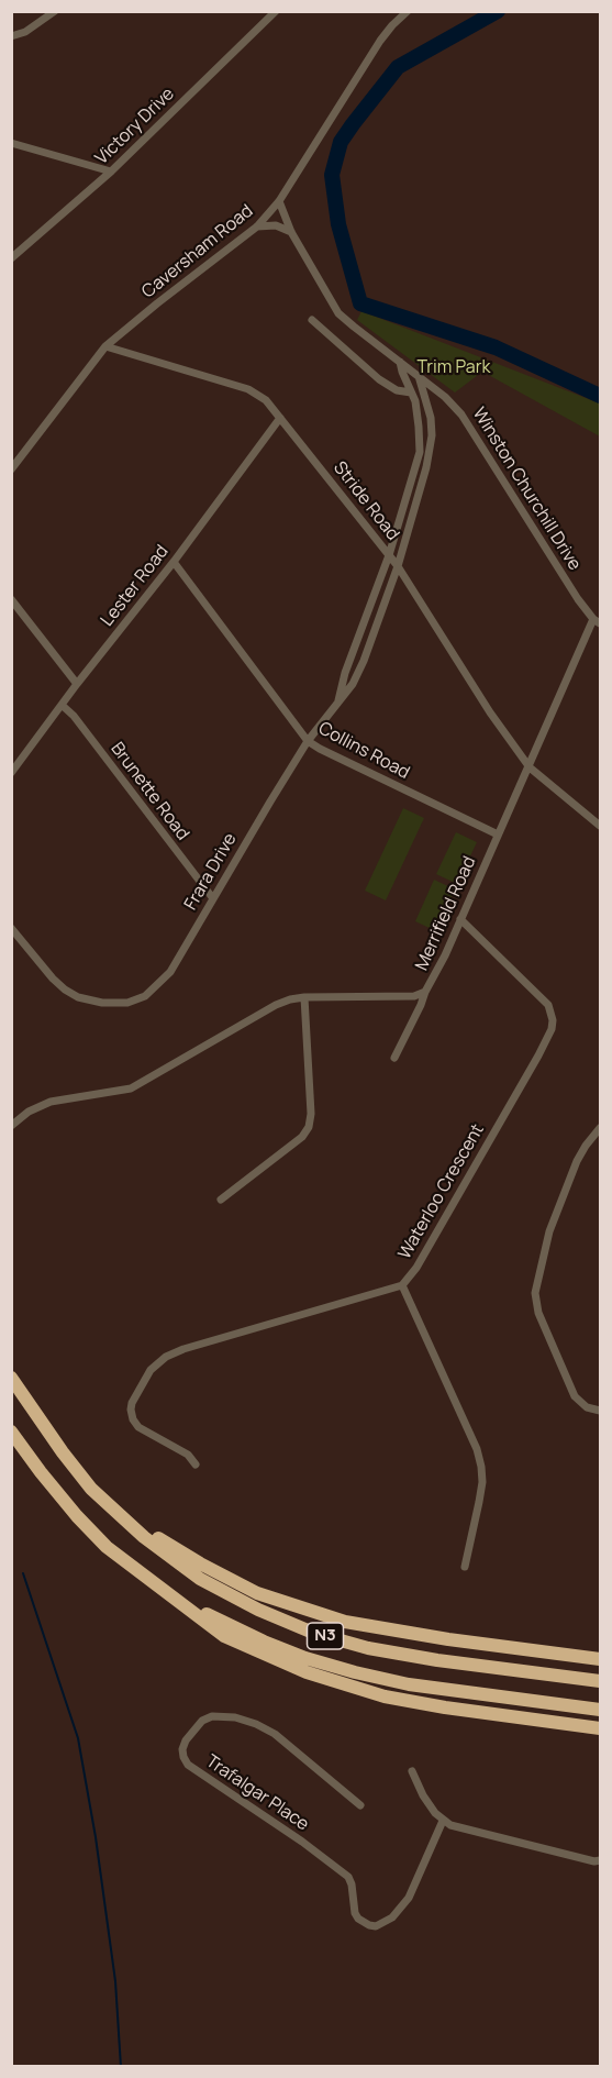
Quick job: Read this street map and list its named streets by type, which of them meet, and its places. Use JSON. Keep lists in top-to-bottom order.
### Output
{
  "streets": {
    "highway": ["N3"],
    "street": [
      "Victory Drive",
      "Caversham Road",
      "Winston Churchill Drive",
      "Stride Road",
      "Lester Road",
      "Collins Road",
      "Brunette Road",
      "Frara Drive",
      "Merrifield Road",
      "Waterloo Crescent",
      "Trafalgar Place"
    ]
  },
  "crossings": [
    ["Caversham Road", "Winston Churchill Drive"],
    ["Caversham Road", "Stride Road"],
    ["Winston Churchill Drive", "Frara Drive"],
    ["Winston Churchill Drive", "Merrifield Road"],
    ["Stride Road", "Lester Road"],
    ["Stride Road", "Frara Drive"],
    ["Stride Road", "Merrifield Road"],
    ["Lester Road", "Collins Road"],
    ["Lester Road", "Brunette Road"],
    ["Collins Road", "Frara Drive"],
    ["Collins Road", "Merrifield Road"],
    ["Brunette Road", "Frara Drive"],
    ["Merrifield Road", "Waterloo Crescent"]
  ],
  "parks": ["Trim Park"]
}
